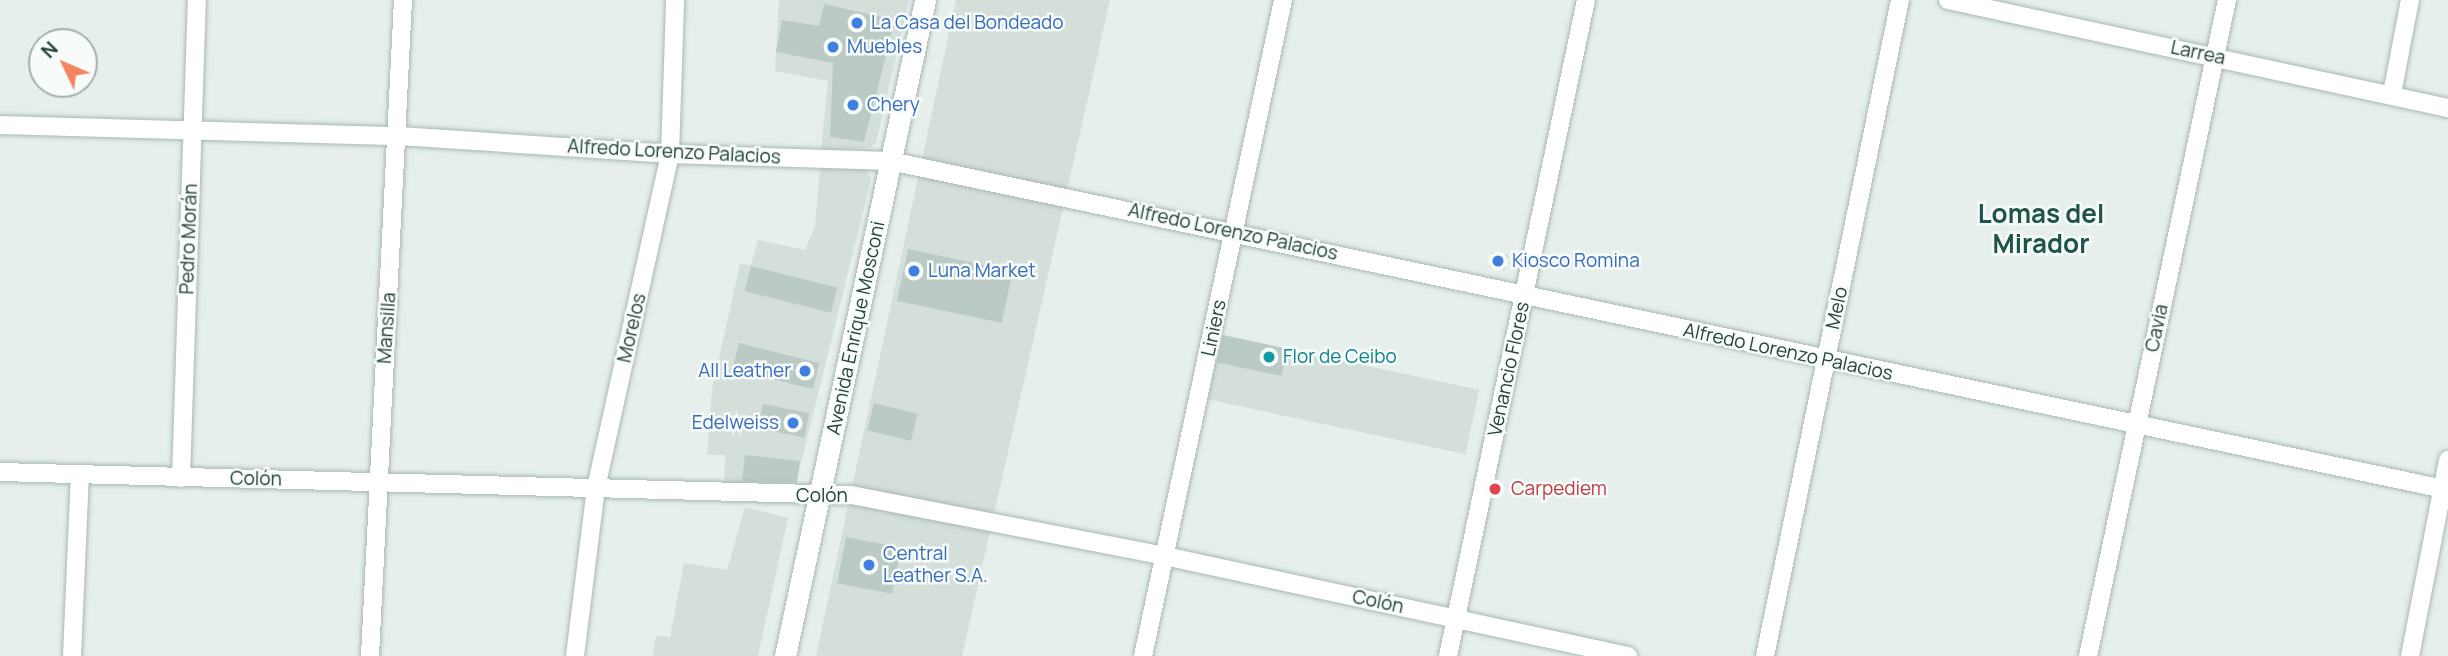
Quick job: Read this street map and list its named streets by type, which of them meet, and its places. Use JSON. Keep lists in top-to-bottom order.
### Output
{
  "streets": {
    "main road": ["Avenida Enrique Mosconi"],
    "street": [
      "Larrea",
      "Alfredo Lorenzo Palacios",
      "Pedro Morán",
      "Melo",
      "Mansilla",
      "Morelos",
      "Liniers",
      "Cavia",
      "Venancio Flores",
      "Colón"
    ]
  },
  "crossings": [
    ["Larrea", "Cavia"],
    ["Alfredo Lorenzo Palacios", "Pedro Morán"],
    ["Alfredo Lorenzo Palacios", "Melo"],
    ["Alfredo Lorenzo Palacios", "Mansilla"],
    ["Alfredo Lorenzo Palacios", "Morelos"],
    ["Alfredo Lorenzo Palacios", "Avenida Enrique Mosconi"],
    ["Alfredo Lorenzo Palacios", "Liniers"],
    ["Alfredo Lorenzo Palacios", "Cavia"],
    ["Alfredo Lorenzo Palacios", "Venancio Flores"],
    ["Pedro Morán", "Colón"],
    ["Mansilla", "Colón"],
    ["Morelos", "Colón"],
    ["Avenida Enrique Mosconi", "Colón"],
    ["Liniers", "Colón"],
    ["Venancio Flores", "Colón"]
  ],
  "districts": ["Lomas del Mirador"],
  "places": [
    "La Casa del Bondeado",
    "Muebles",
    "Chery",
    "Kiosco Romina",
    "Luna Market",
    "Flor de Ceibo",
    "All Leather",
    "Edelweiss",
    "Carpediem",
    "Central Leather S.A."
  ],
  "north": "top left"
}
